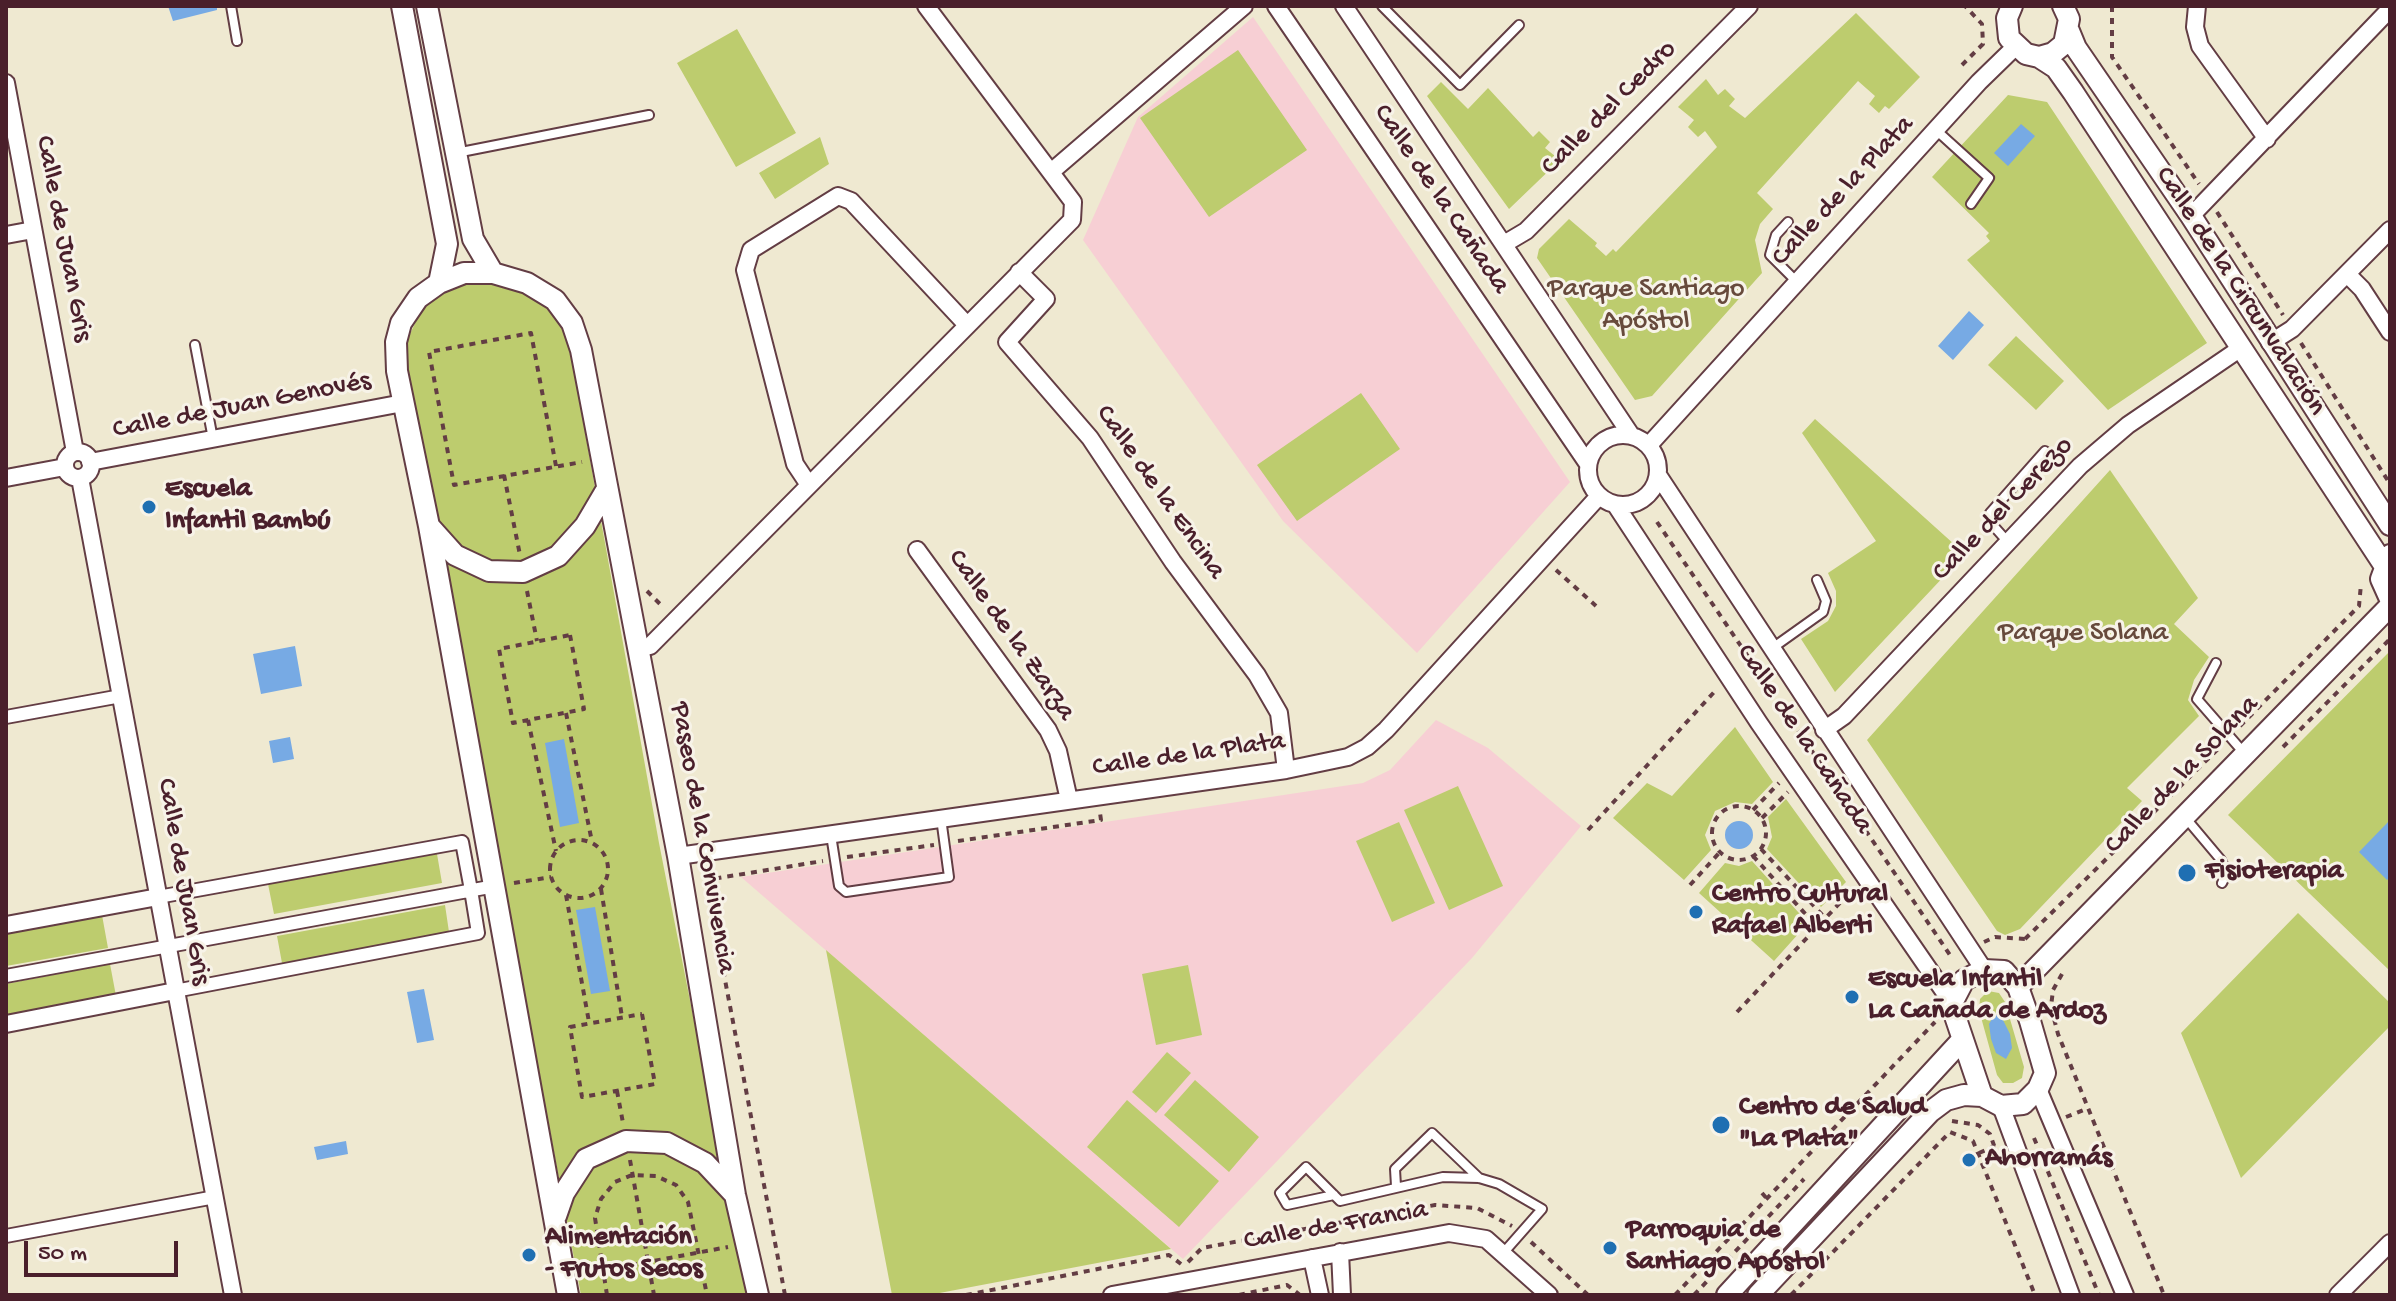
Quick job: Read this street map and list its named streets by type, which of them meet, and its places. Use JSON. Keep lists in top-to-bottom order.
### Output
{
  "streets": {
    "street": [
      "Calle del Cedro",
      "Calle de la Plata",
      "Calle de la Cañada",
      "Calle de Juan Gris",
      "Calle de la Circunvalación",
      "Calle de Juan Genovés",
      "Calle de la Encina",
      "Calle del Cerezo",
      "Calle de la Zarza",
      "Calle de la Solana",
      "Paseo de la Convivencia",
      "Calle de Francia"
    ]
  },
  "crossings": [
    ["Calle del Cedro", "Calle de la Cañada"],
    ["Calle de la Plata", "Calle de la Cañada"],
    ["Calle de la Plata", "Calle de la Encina"],
    ["Calle de la Plata", "Calle de la Zarza"],
    ["Calle de la Plata", "Paseo de la Convivencia"],
    ["Calle de la Cañada", "Calle del Cerezo"],
    ["Calle de Juan Gris", "Calle de Juan Genovés"],
    ["Calle de la Circunvalación", "Calle del Cerezo"],
    ["Calle de Juan Genovés", "Paseo de la Convivencia"]
  ],
  "parks": ["Parque Santiago Apóstol", "Parque Solana"],
  "places": [
    "Escuela Infantil Bambú",
    "Fisioterapia",
    "Centro Cultural Rafael Alberti",
    "Escuela Infantil La Cañada de Ardoz",
    "Centro de Salud \"La Plata\"",
    "Ahorramás",
    "Parroquia de Santiago Apóstol",
    "Alimentación - Frutos Secos"
  ],
  "scale_bar": "50 m"
}
